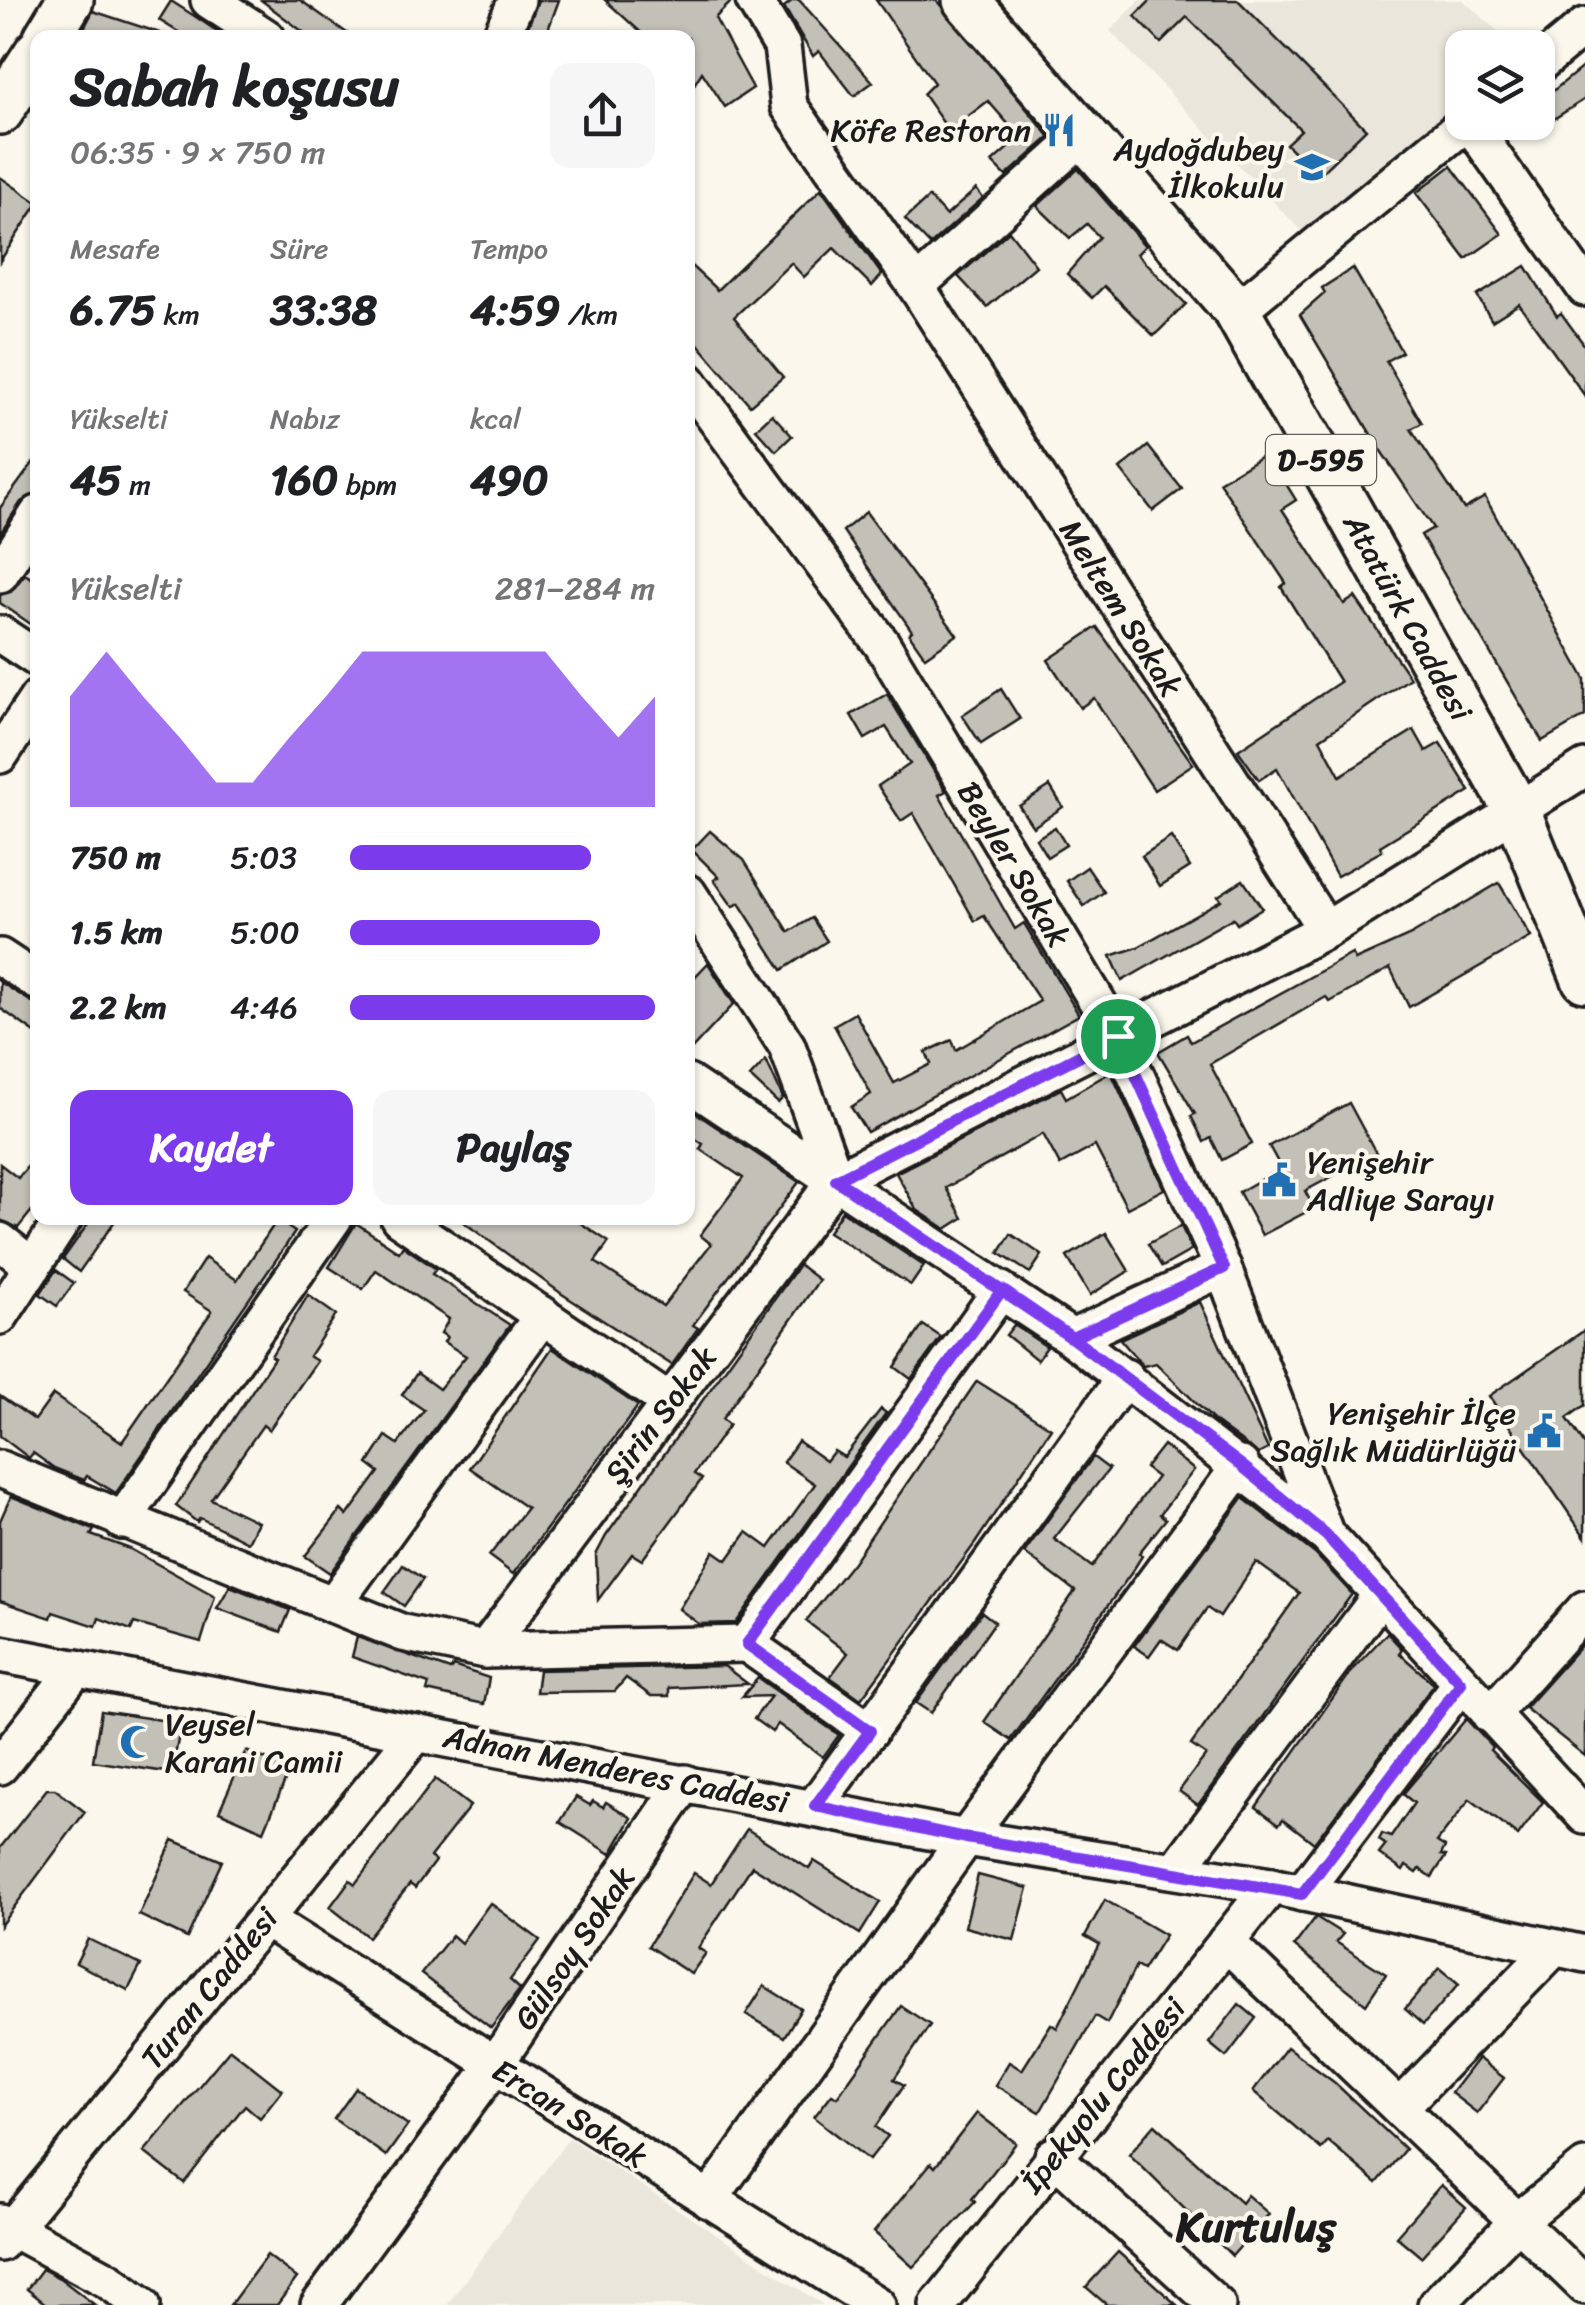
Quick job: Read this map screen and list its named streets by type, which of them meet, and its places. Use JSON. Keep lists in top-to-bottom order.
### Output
{
  "streets": {
    "main road": ["D-595", "Atatürk Caddesi"],
    "street": [
      "Meltem Sokak",
      "Beyler Sokak",
      "Şirin Sokak",
      "Adnan Menderes Caddesi",
      "Gülsoy Sokak",
      "Turan Caddesi",
      "İpekyolu Caddesi",
      "Ercan Sokak"
    ]
  },
  "crossings": [
    ["Beyler Sokak", "İpekyolu Caddesi"],
    ["Adnan Menderes Caddesi", "Gülsoy Sokak"],
    ["Adnan Menderes Caddesi", "Turan Caddesi"],
    ["Adnan Menderes Caddesi", "İpekyolu Caddesi"],
    ["Gülsoy Sokak", "Ercan Sokak"],
    ["Turan Caddesi", "Ercan Sokak"]
  ],
  "districts": ["Kurtuluş"],
  "places": {
    "restaurant": ["Köfe Restoran"],
    "school or university": ["Aydoğdubey İlkokulu"],
    "public building": ["Yenişehir Adliye Sarayı", "Yenişehir İlçe Sağlık Müdürlüğü"],
    "mosque": ["Veysel Karani Camii"]
  },
  "page": {
    "heading": ["Sabah koşusu", "06:35 · 9 × 750 m"],
    "stats": [
      ["Mesafe", "6.75 km"],
      ["Süre", "33:38"],
      ["Tempo", "4:59 /km"],
      ["Yükselti", "45 m"],
      ["Nabız", "160 bpm"],
      ["kcal", "490"]
    ],
    "chart": ["Yükselti", "281–284 m"],
    "list": [
      {
        "name": "750 m",
        "note": "5:03"
      },
      {
        "name": "1.5 km",
        "note": "5:00"
      },
      {
        "name": "2.2 km",
        "note": "4:46"
      }
    ],
    "buttons": ["Kaydet", "Paylaş"]
  }
}
